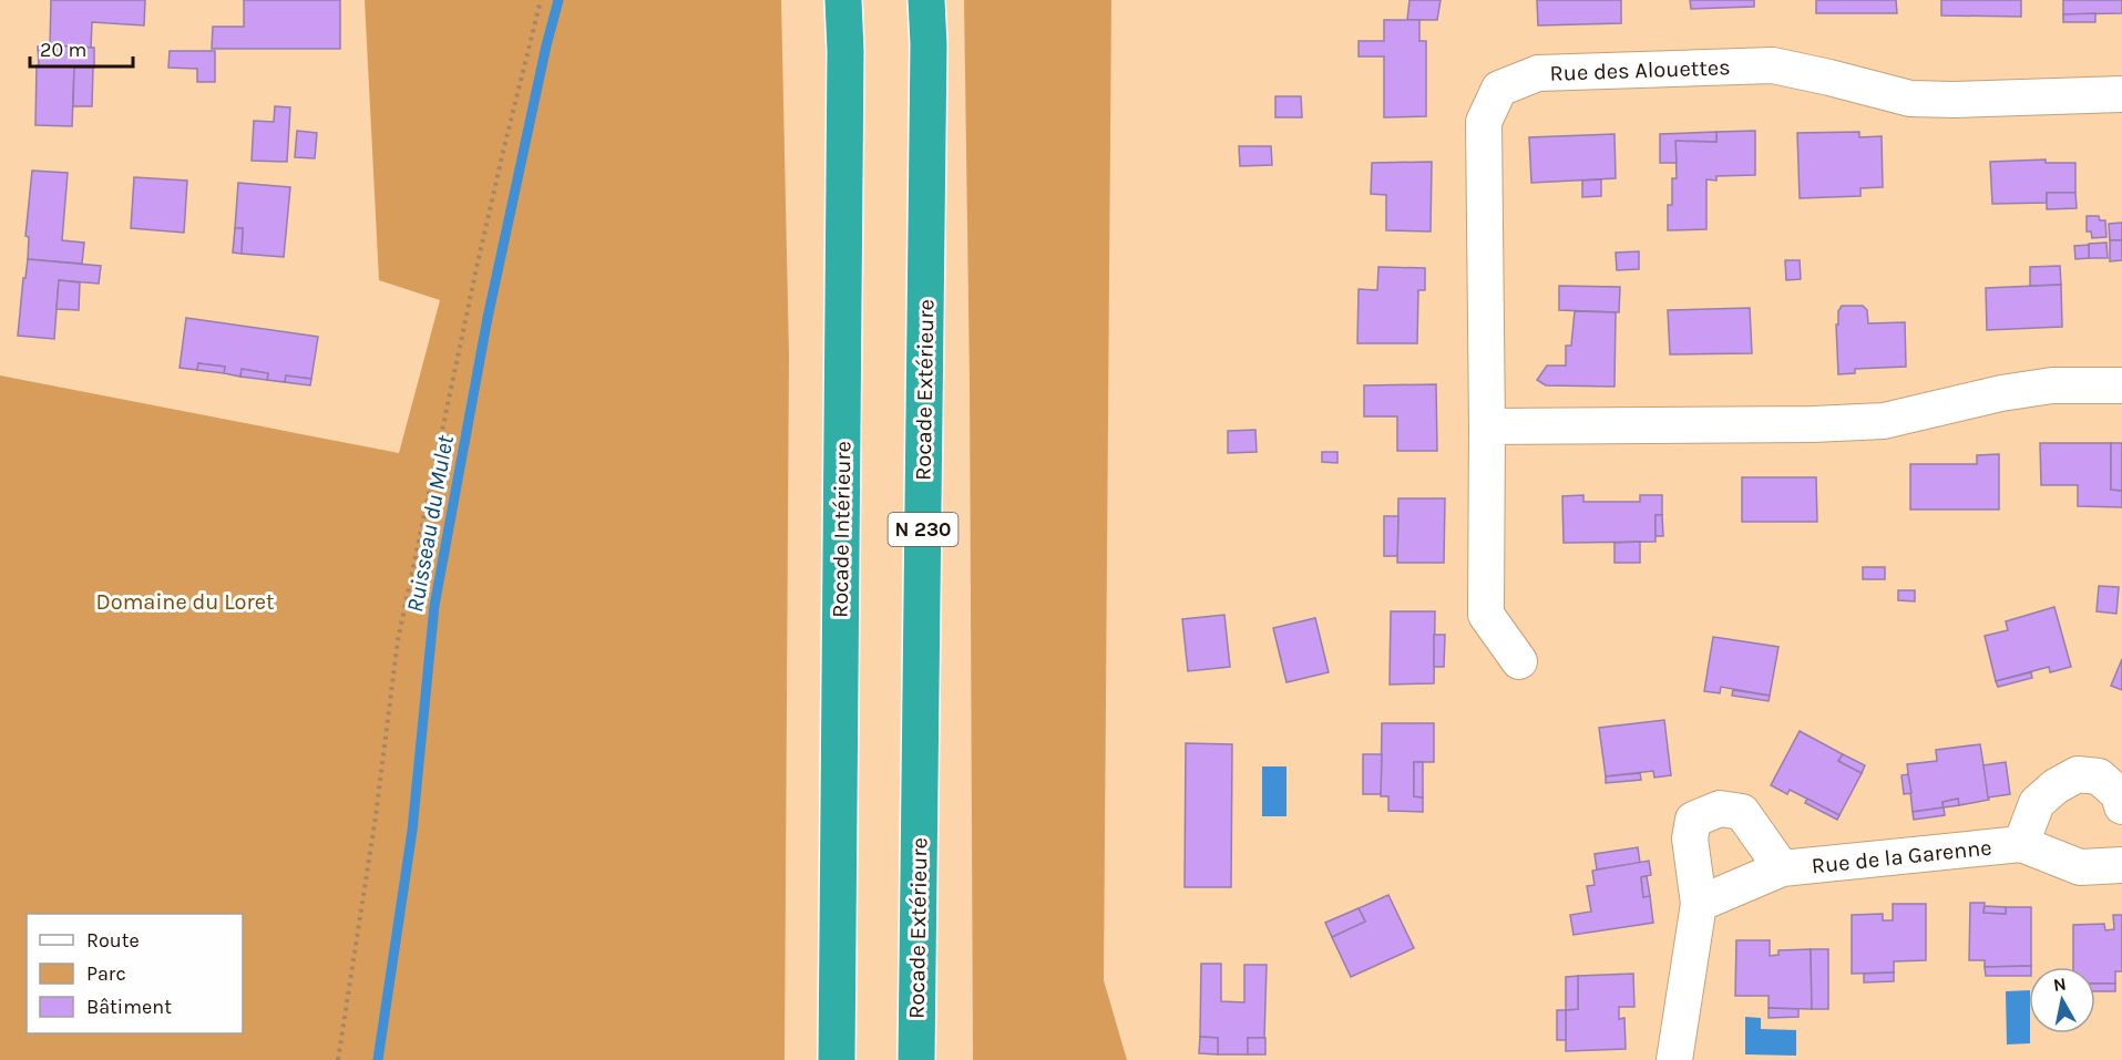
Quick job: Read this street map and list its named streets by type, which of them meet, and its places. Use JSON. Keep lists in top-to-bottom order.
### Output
{
  "streets": {
    "highway": ["Rocade Extérieure", "Rocade Intérieure", "N 230"],
    "street": ["Rue des Alouettes", "Rue de la Garenne"]
  },
  "water": ["Ruisseau du Mulet"],
  "parks": ["Domaine du Loret"],
  "legend": ["Route", "Parc", "Bâtiment"],
  "scale_bar": "20 m",
  "north": "top"
}
